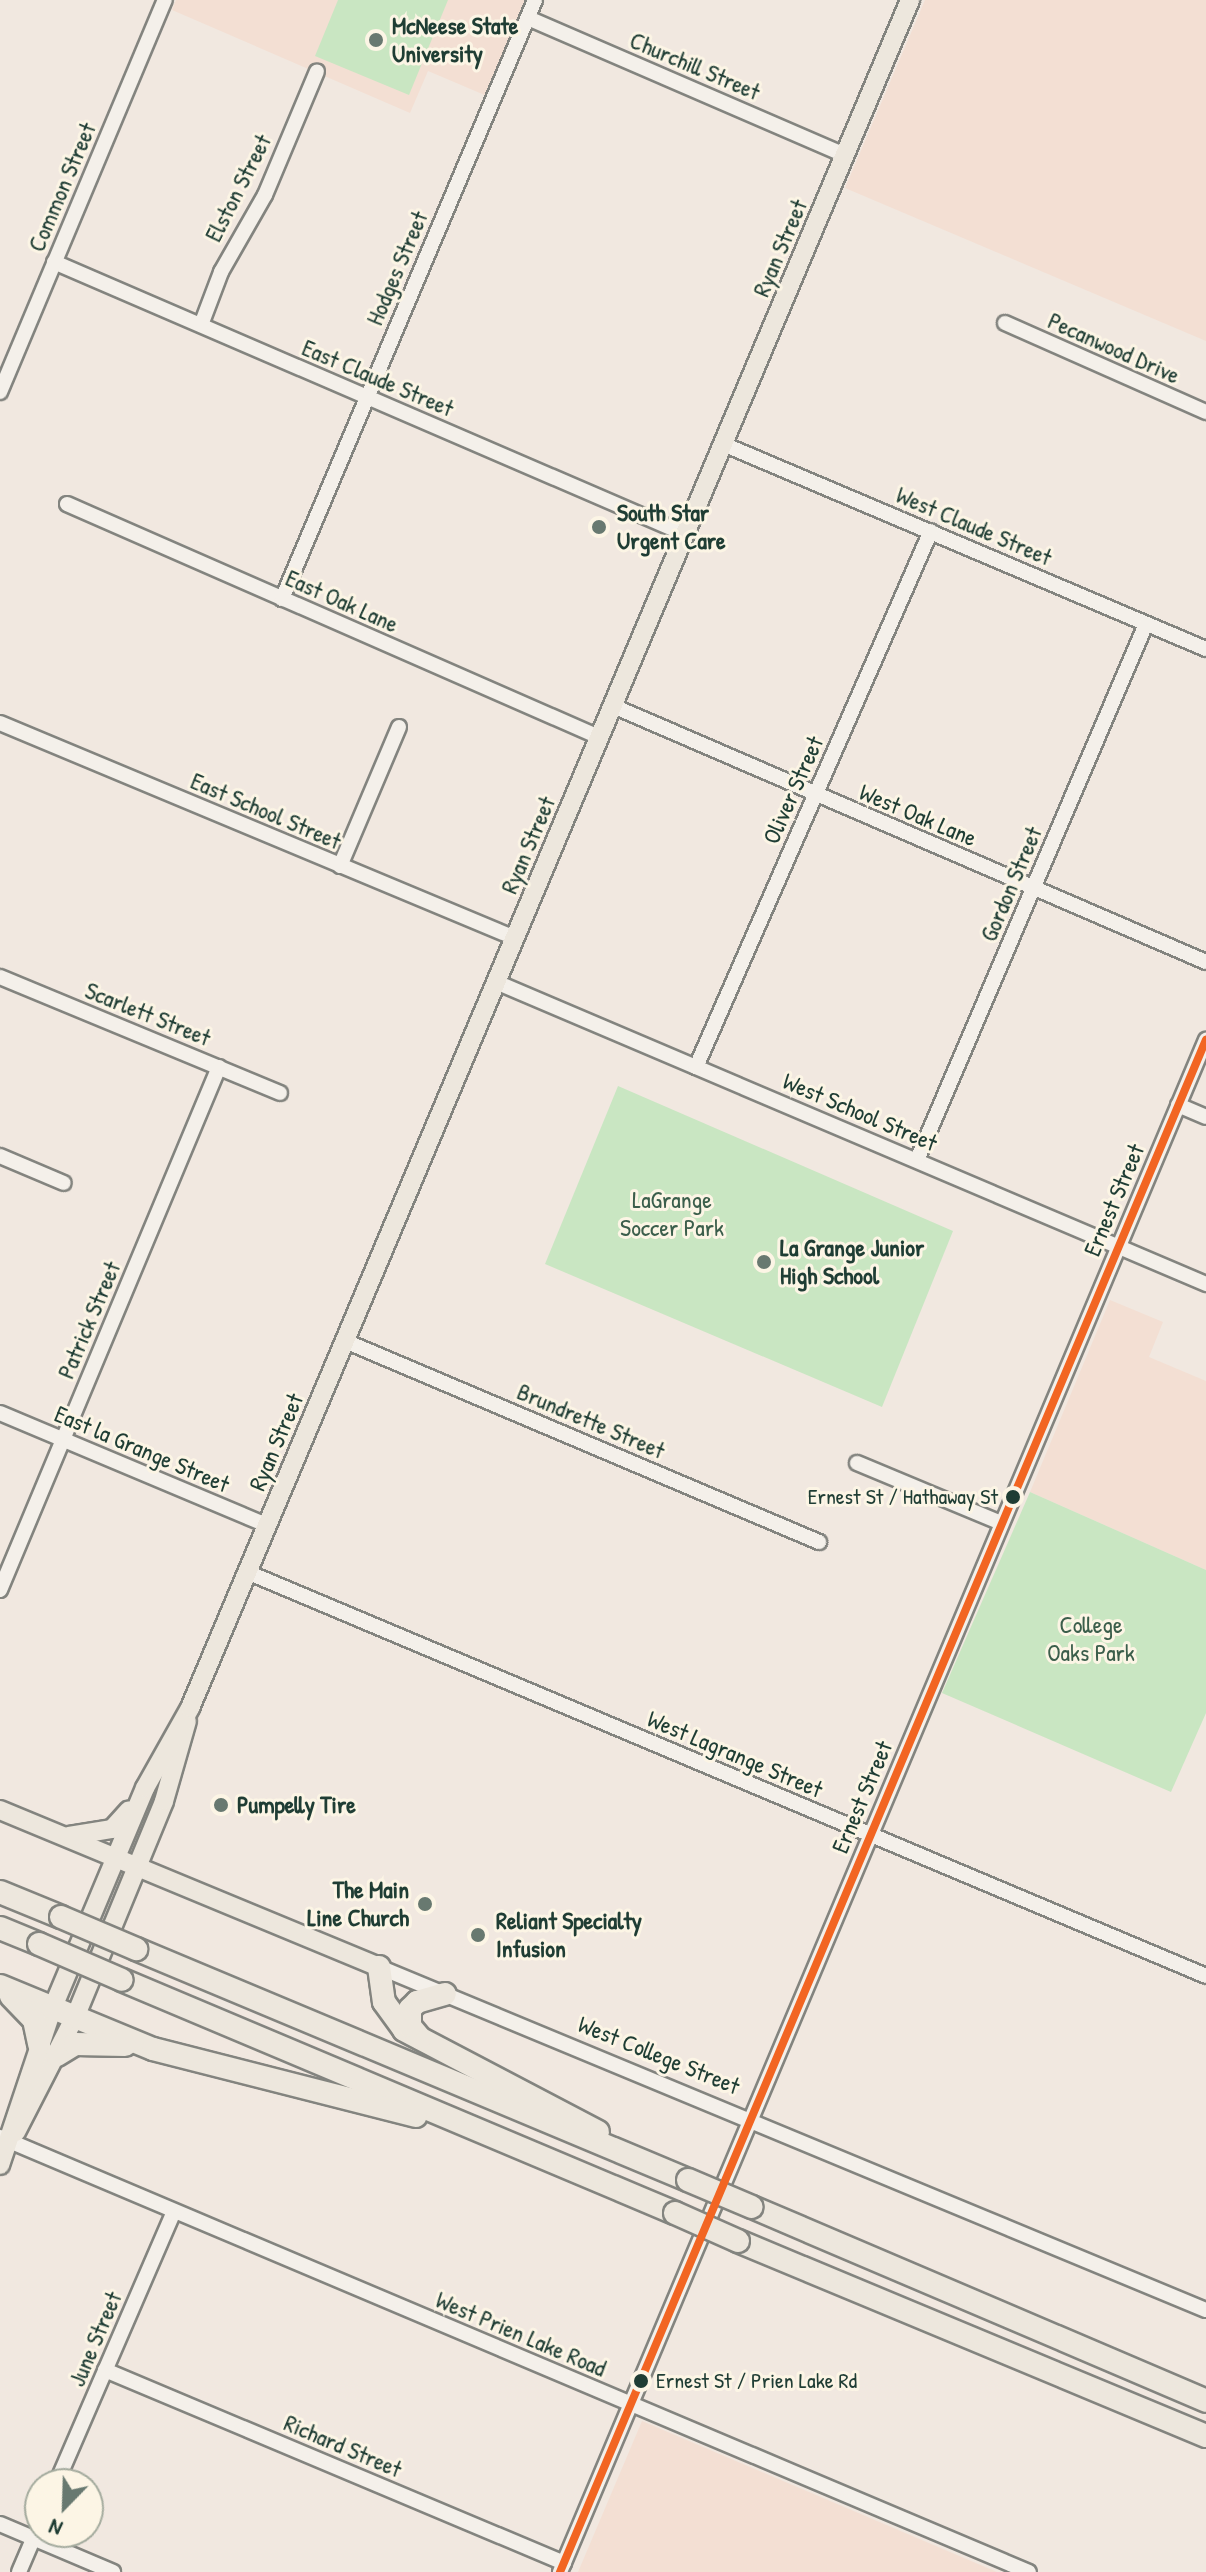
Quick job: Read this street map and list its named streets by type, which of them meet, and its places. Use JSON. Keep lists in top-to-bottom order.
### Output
{
  "streets": {
    "main road": ["Ryan Street", "West College Street"],
    "street": [
      "Churchill Street",
      "Common Street",
      "Elston Street",
      "Hodges Street",
      "Pecanwood Drive",
      "East Claude Street",
      "West Claude Street",
      "East Oak Lane",
      "Oliver Street",
      "East School Street",
      "West Oak Lane",
      "Gordon Street",
      "Scarlett Street",
      "West School Street",
      "Ernest Street",
      "Patrick Street",
      "Brundrette Street",
      "East la Grange Street",
      "West Lagrange Street",
      "West Prien Lake Road",
      "June Street",
      "Richard Street"
    ]
  },
  "crossings": [
    ["Churchill Street", "Ryan Street"],
    ["Churchill Street", "Hodges Street"],
    ["Common Street", "East Claude Street"],
    ["Elston Street", "East Claude Street"],
    ["Ryan Street", "East Claude Street"],
    ["Ryan Street", "West Claude Street"],
    ["Ryan Street", "East Oak Lane"],
    ["Ryan Street", "East School Street"],
    ["Ryan Street", "West Oak Lane"],
    ["Ryan Street", "West School Street"],
    ["Ryan Street", "Brundrette Street"],
    ["Ryan Street", "East la Grange Street"],
    ["Ryan Street", "West Lagrange Street"],
    ["Ryan Street", "West College Street"],
    ["Ryan Street", "West Prien Lake Road"],
    ["Hodges Street", "East Claude Street"],
    ["Hodges Street", "East Oak Lane"],
    ["West Claude Street", "Oliver Street"],
    ["West Claude Street", "Gordon Street"],
    ["Oliver Street", "West Oak Lane"],
    ["Oliver Street", "West School Street"],
    ["West Oak Lane", "Gordon Street"],
    ["Gordon Street", "West School Street"],
    ["Scarlett Street", "Patrick Street"],
    ["West School Street", "Ernest Street"],
    ["Ernest Street", "West Lagrange Street"],
    ["Ernest Street", "West College Street"],
    ["Ernest Street", "West Prien Lake Road"],
    ["Ernest Street", "Richard Street"],
    ["Patrick Street", "East la Grange Street"],
    ["West Prien Lake Road", "June Street"],
    ["June Street", "Richard Street"]
  ],
  "parks": ["LaGrange Soccer Park", "College Oaks Park"],
  "places": [
    "McNeese State University",
    "South Star Urgent Care",
    "La Grange Junior High School",
    "Ernest St / Hathaway St",
    "Pumpelly Tire",
    "The Main Line Church",
    "Reliant Specialty Infusion",
    "Ernest St / Prien Lake Rd"
  ],
  "north": "bottom left"
}
